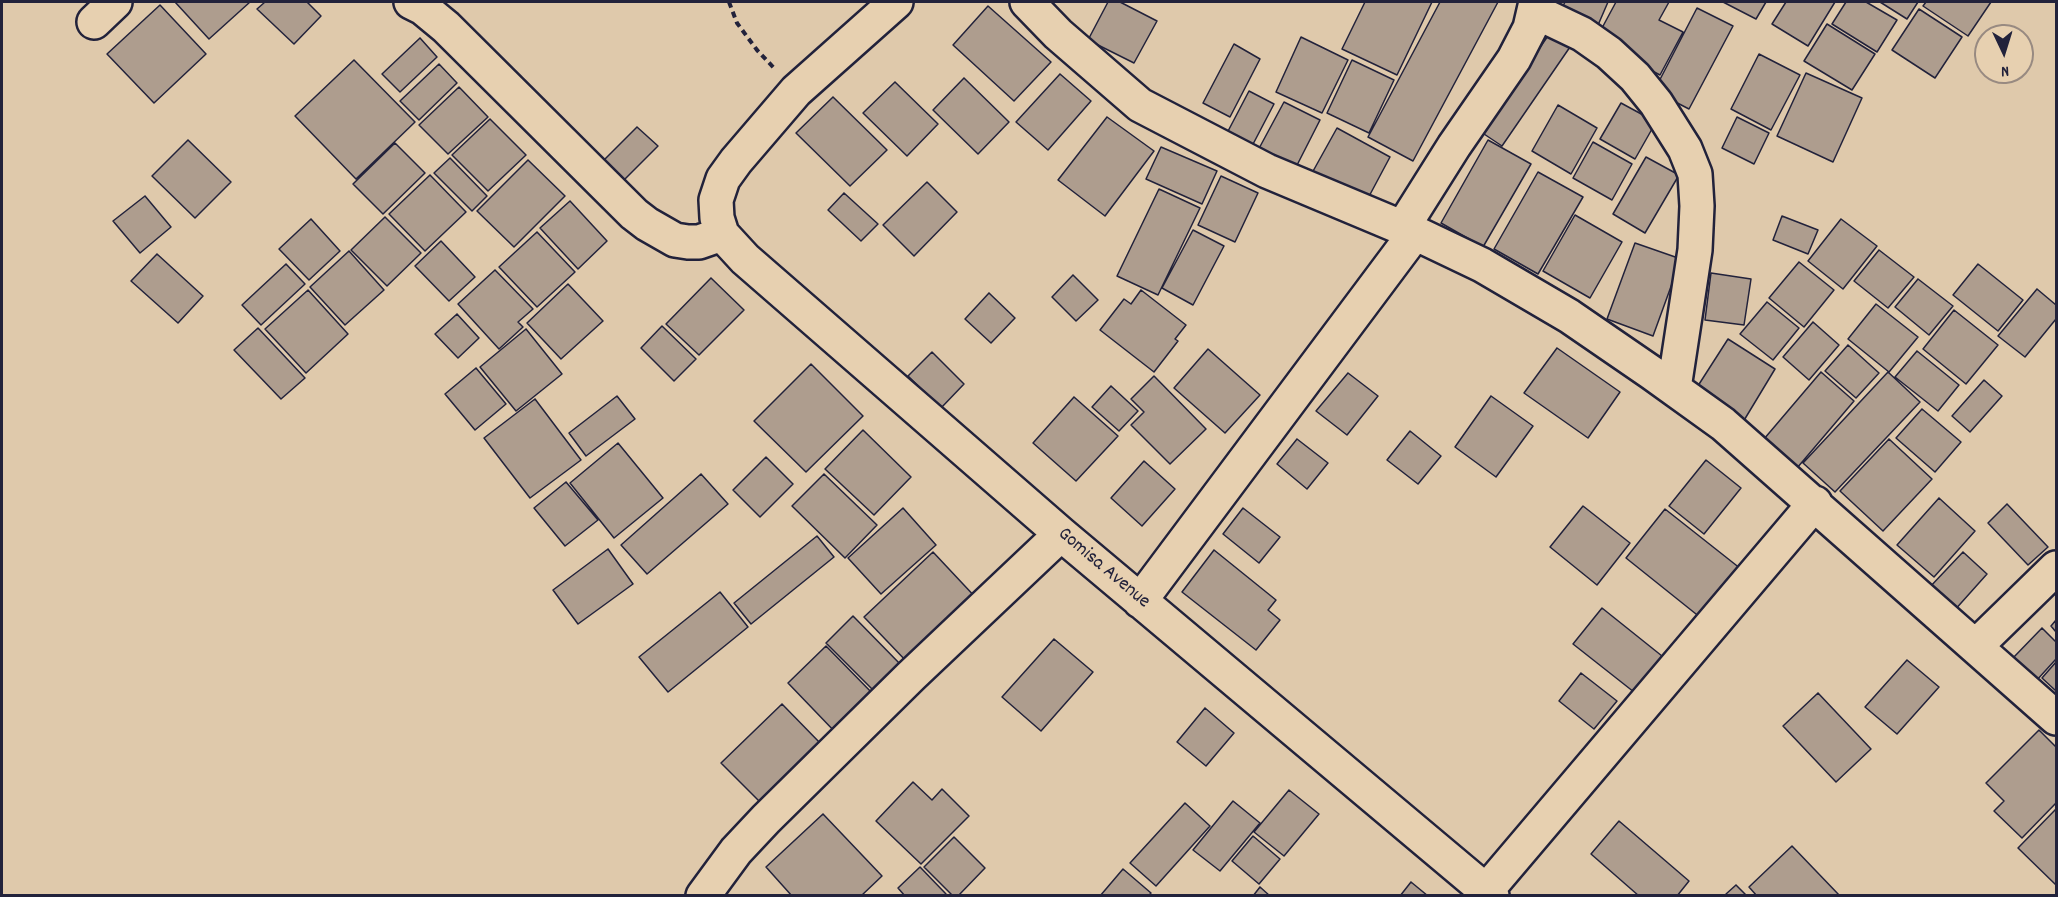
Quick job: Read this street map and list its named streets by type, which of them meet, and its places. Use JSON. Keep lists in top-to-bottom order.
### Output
{
  "streets": {
    "street": ["Gomisa Avenue"]
  },
  "north": "bottom"
}
